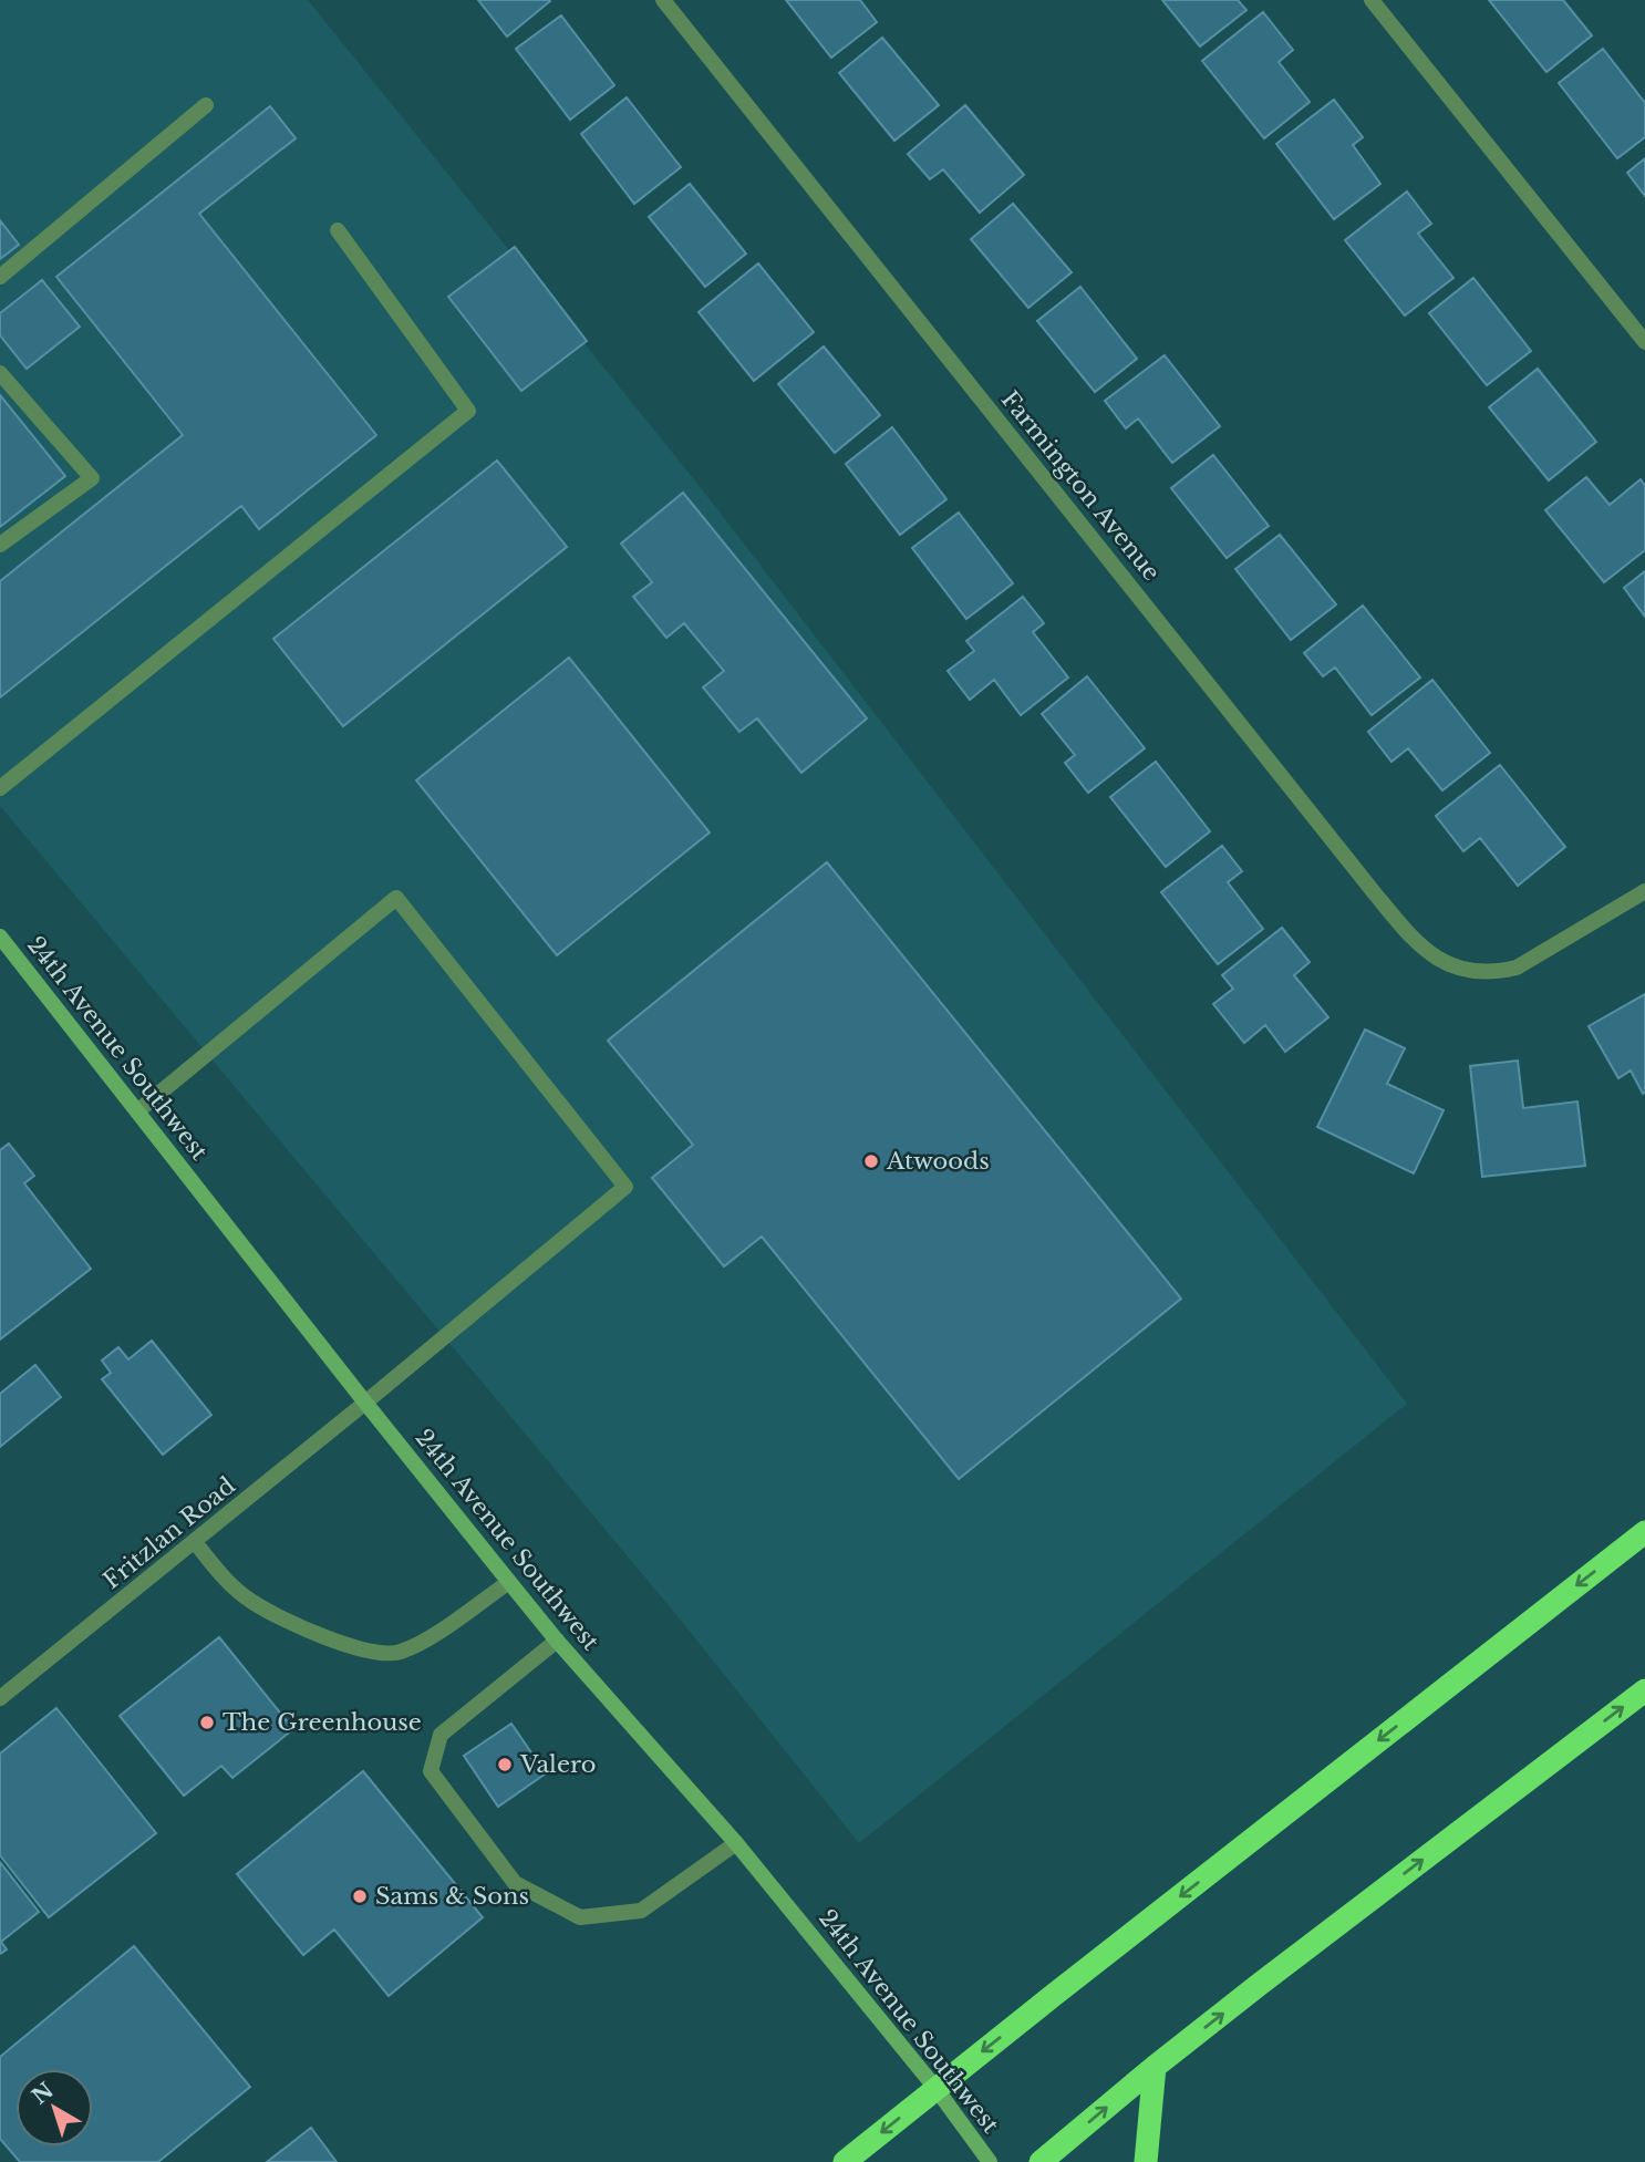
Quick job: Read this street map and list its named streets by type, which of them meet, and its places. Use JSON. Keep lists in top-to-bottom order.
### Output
{
  "streets": {
    "main road": ["24th Avenue Southwest"],
    "street": ["Farmington Avenue", "Fritzlan Road"]
  },
  "crossings": [
    ["24th Avenue Southwest", "Fritzlan Road"]
  ],
  "places": [
    "Atwoods",
    "The Greenhouse",
    "Valero",
    "Sams & Sons"
  ],
  "north": "top left"
}
